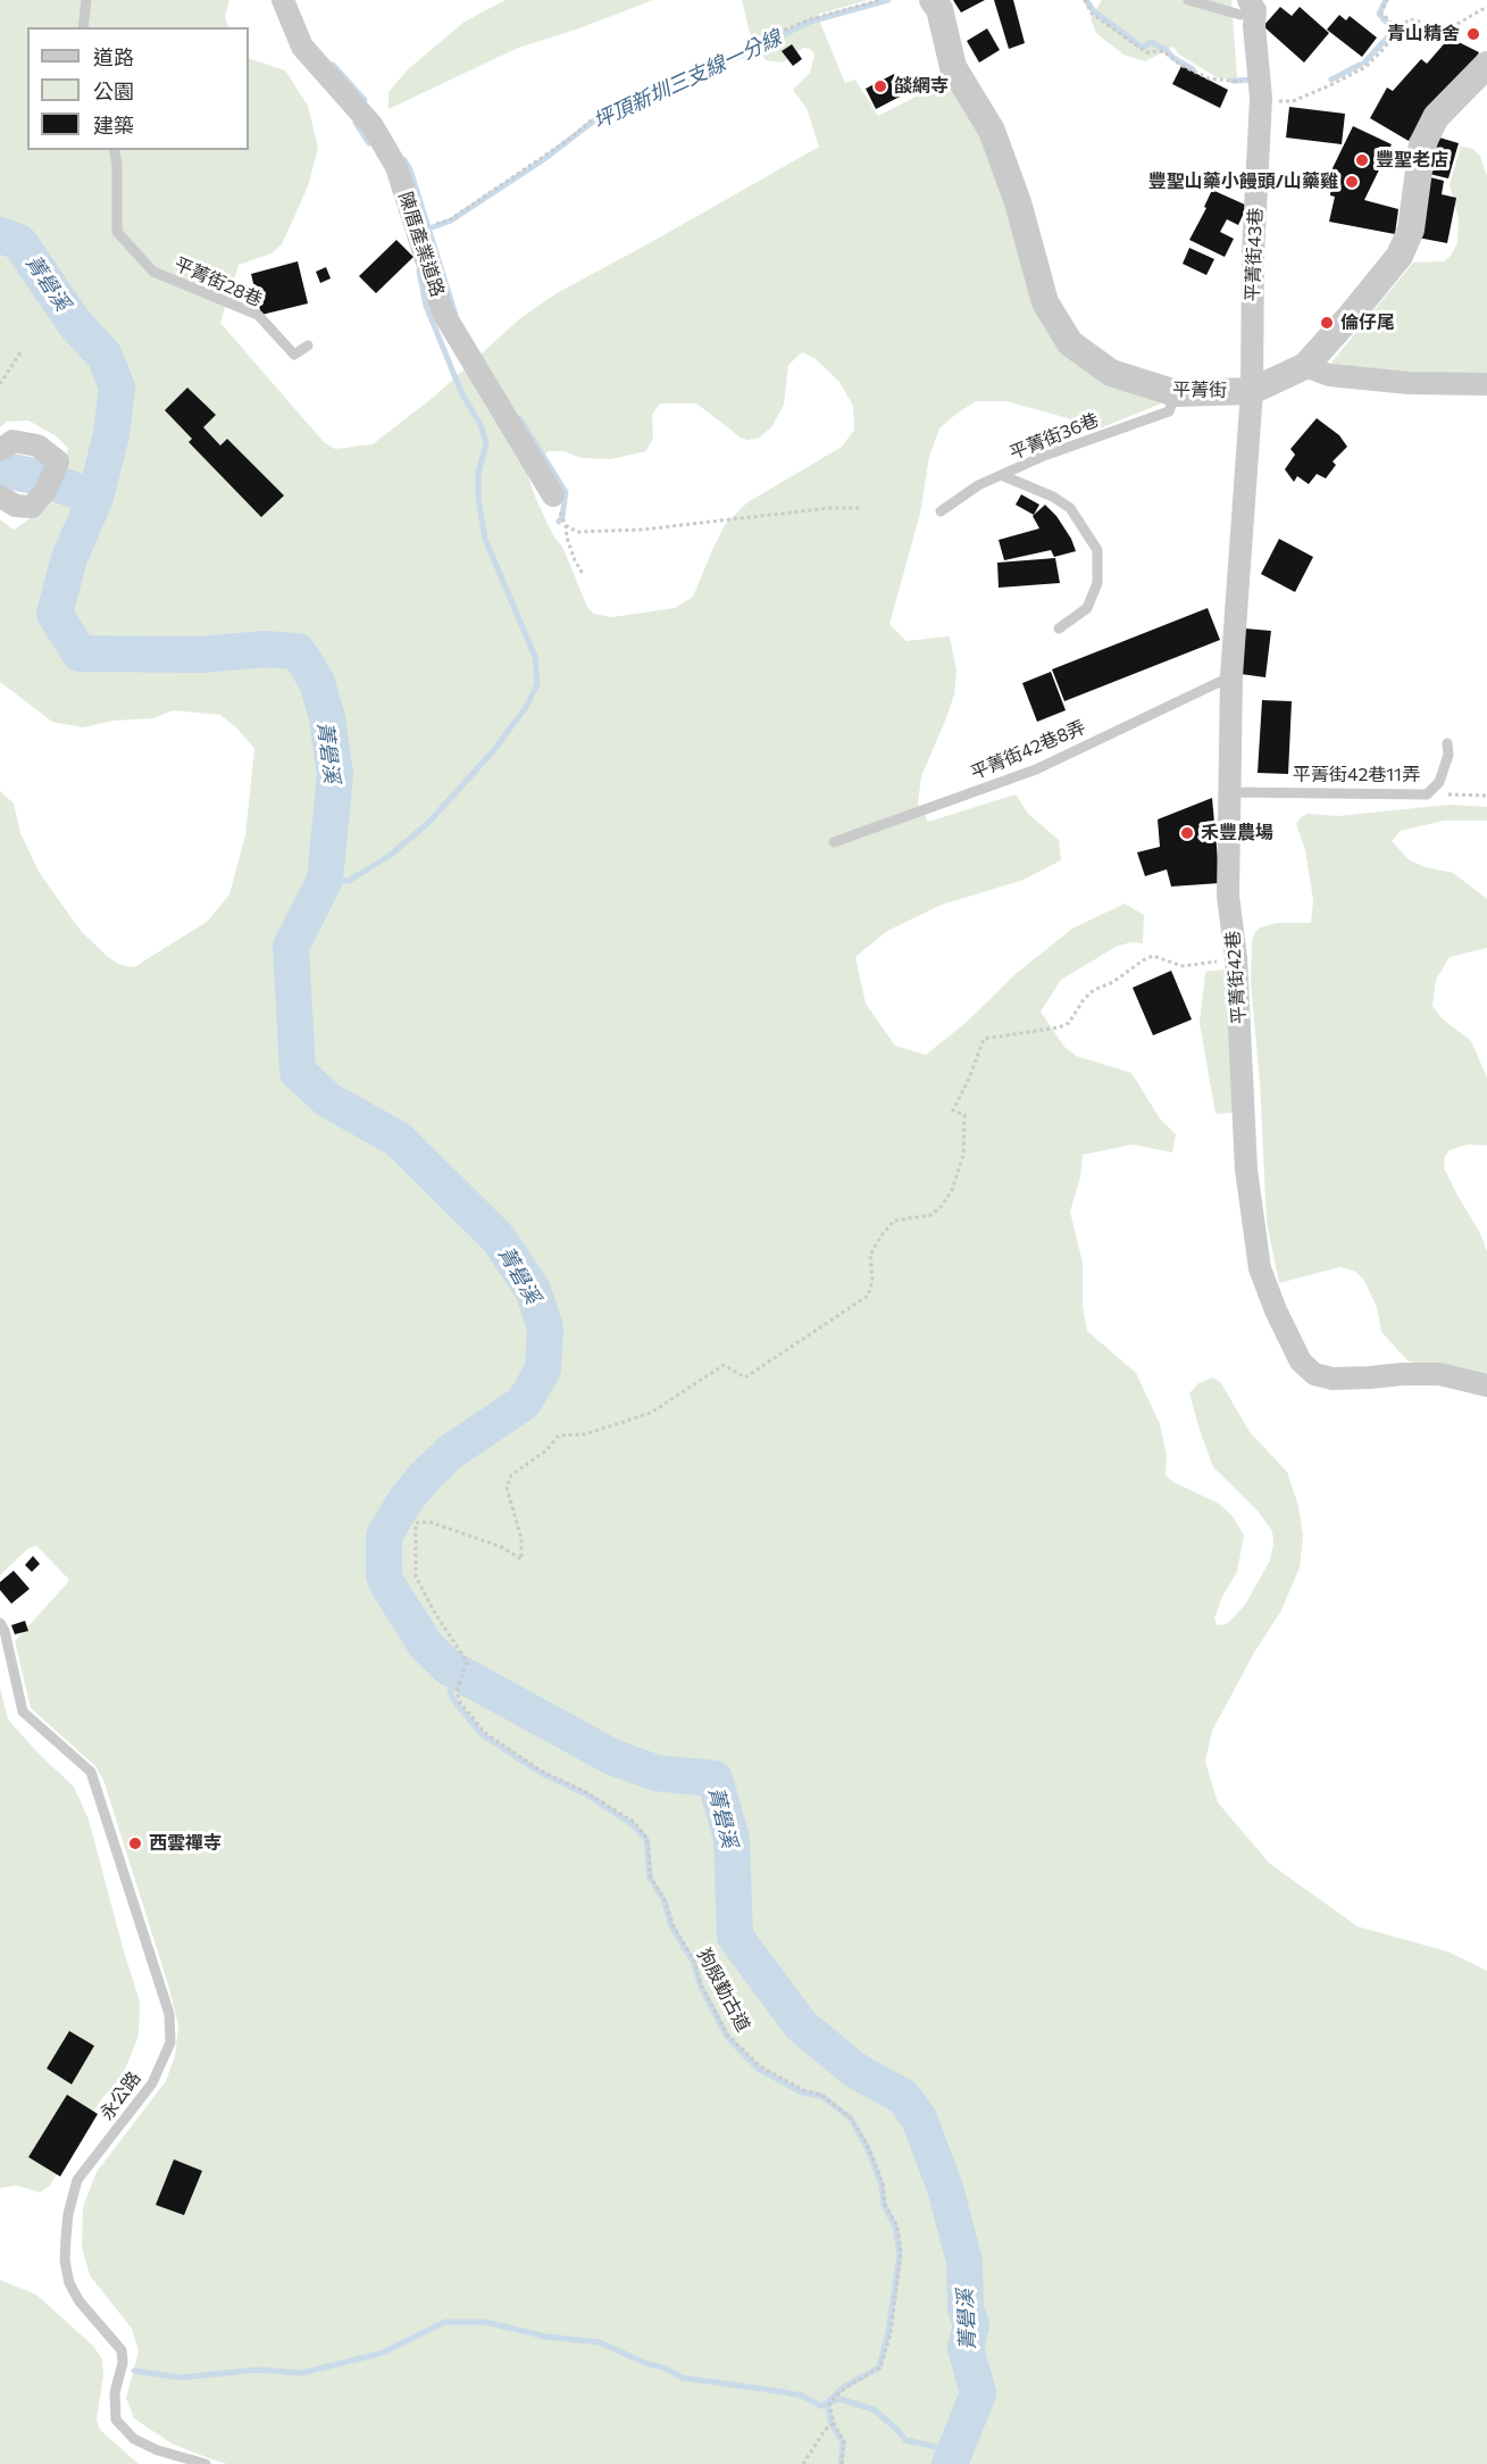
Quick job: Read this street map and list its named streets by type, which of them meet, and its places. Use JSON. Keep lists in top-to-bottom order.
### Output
{
  "streets": {
    "street": [
      "陳厝產業道路",
      "平菁街43巷",
      "平菁街",
      "平菁街42巷"
    ],
    "lane": [
      "平菁街28巷",
      "平菁街36巷",
      "平菁街42巷8弄",
      "平菁街42巷11弄",
      "永公路"
    ],
    "path": ["狗殷勤古道"]
  },
  "crossings": [
    ["平菁街43巷", "平菁街"],
    ["平菁街43巷", "平菁街42巷"],
    ["平菁街", "平菁街36巷"],
    ["平菁街", "平菁街42巷"],
    ["平菁街42巷8弄", "平菁街42巷"],
    ["平菁街42巷11弄", "平菁街42巷"],
    ["平菁街42巷", "狗殷勤古道"]
  ],
  "water": ["坪頂新圳三支線一分線", "菁礐溪"],
  "places": [
    "青山精舍",
    "燄網寺",
    "豐聖老店",
    "豐聖山藥小饅頭/山藥雞",
    "倫仔尾",
    "禾豐農場",
    "西雲禪寺"
  ],
  "legend": ["道路", "公園", "建築"]
}
